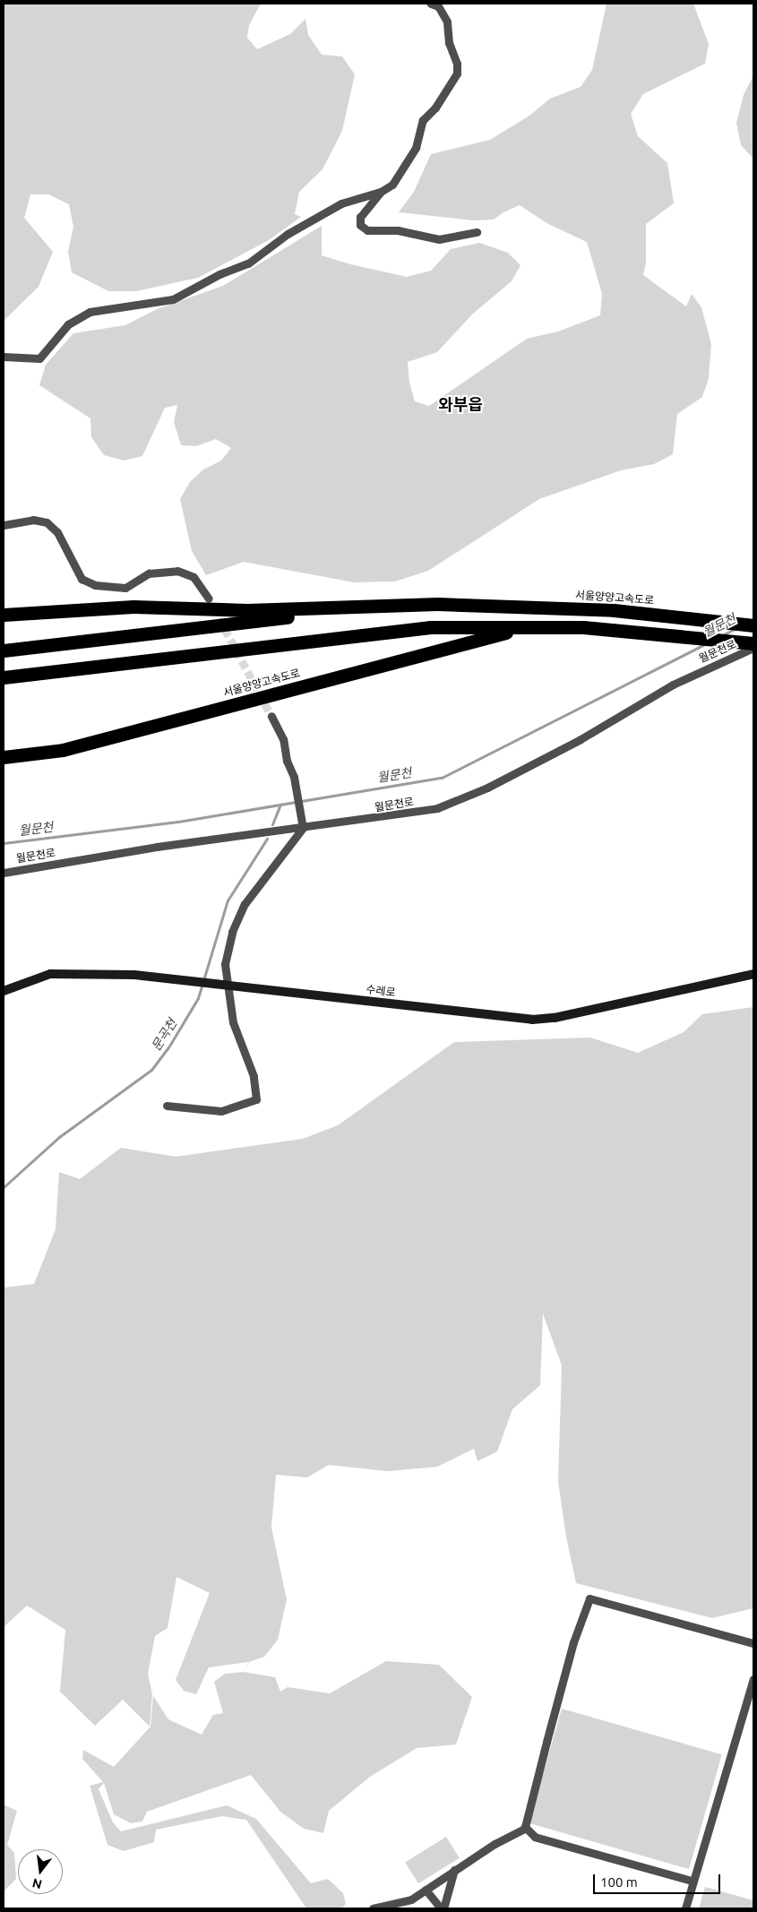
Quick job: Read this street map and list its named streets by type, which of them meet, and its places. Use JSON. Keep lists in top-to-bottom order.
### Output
{
  "streets": {
    "highway": ["서울양양고속도로"],
    "main road": ["수레로"],
    "street": ["월문천로"]
  },
  "districts": ["와부읍"],
  "water": ["월문천", "문곡천"],
  "scale_bar": "100 m",
  "north": "bottom"
}
